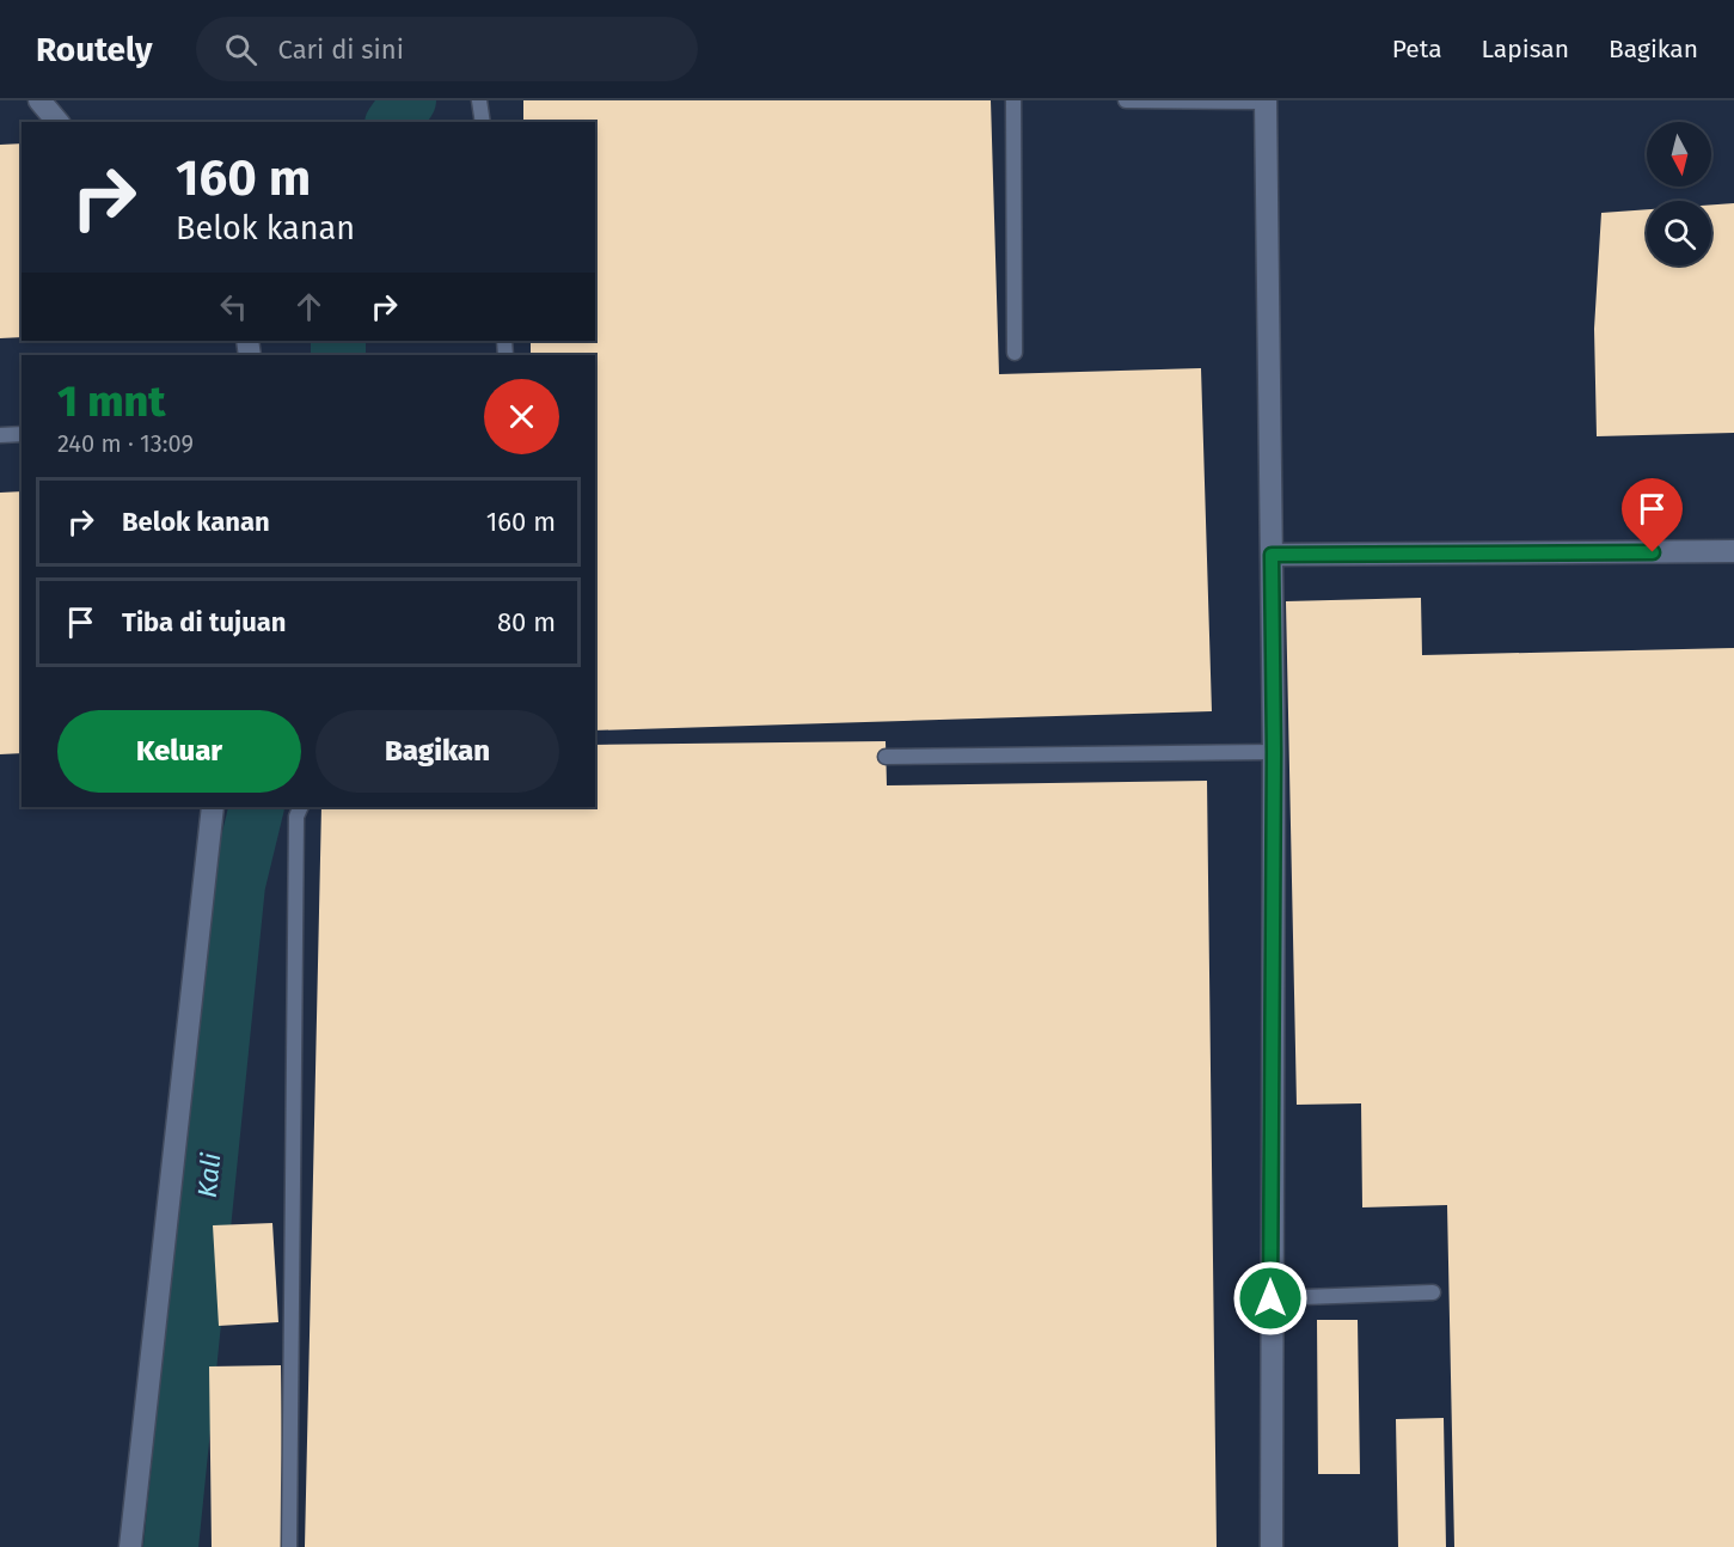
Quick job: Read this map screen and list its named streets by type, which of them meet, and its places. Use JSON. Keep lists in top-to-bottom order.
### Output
{
  "water": ["Kali"],
  "north": "bottom",
  "page": {
    "header": "Routely",
    "search": "Cari di sini",
    "nav": ["Peta", "Lapisan", "Bagikan"],
    "turn": ["160 m", "Belok kanan"],
    "heading": ["1 mnt", "240 m · 13:09"],
    "list": [
      {
        "name": "Belok kanan",
        "value": "160 m"
      },
      {
        "name": "Tiba di tujuan",
        "value": "80 m"
      }
    ],
    "buttons": ["Keluar", "Bagikan"]
  }
}
